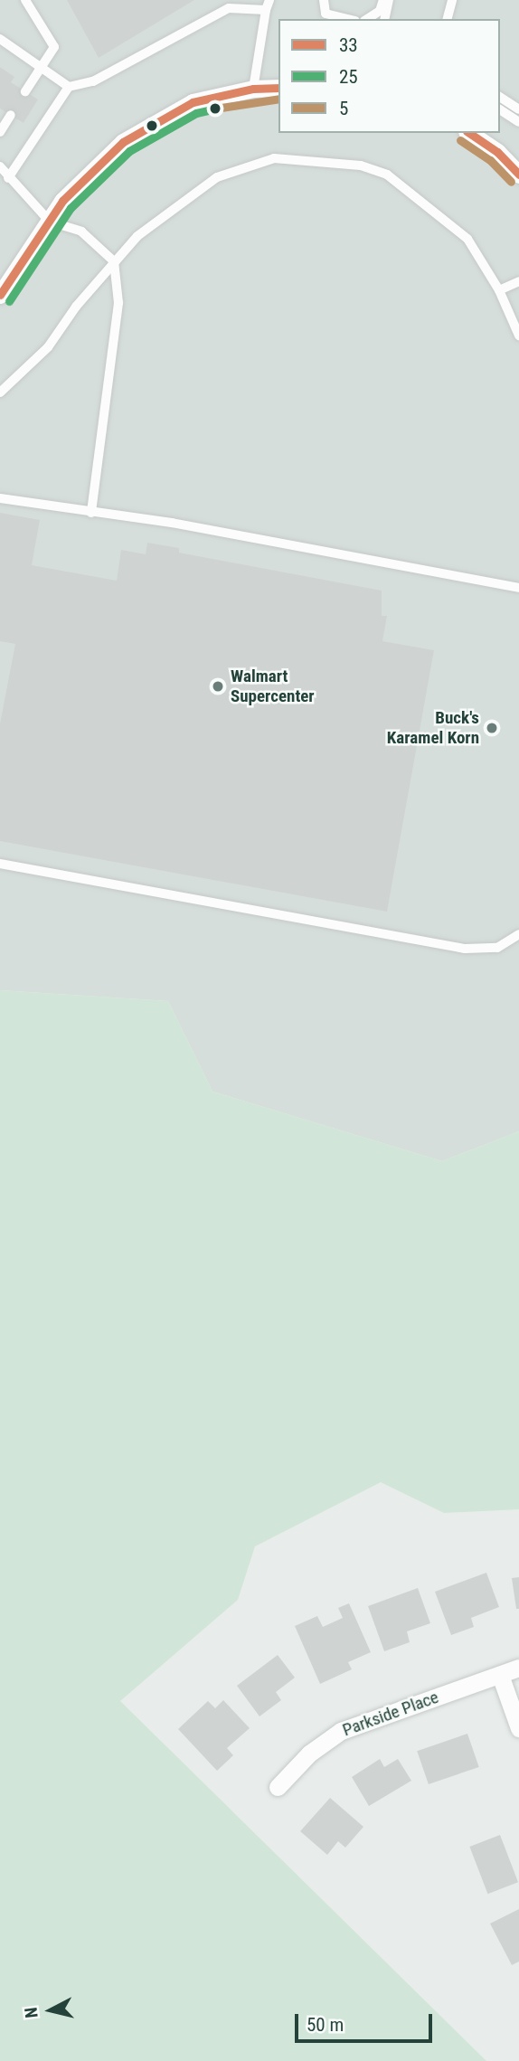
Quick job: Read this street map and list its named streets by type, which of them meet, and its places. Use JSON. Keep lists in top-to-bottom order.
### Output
{
  "streets": {
    "street": ["Parkside Place"]
  },
  "places": ["Walmart Supercenter", "Buck's Karamel Korn"],
  "lines": ["transit line 33", "transit line 5", "transit line 25"],
  "legend": ["33", "25", "5"],
  "scale_bar": "50 m",
  "north": "left"
}
